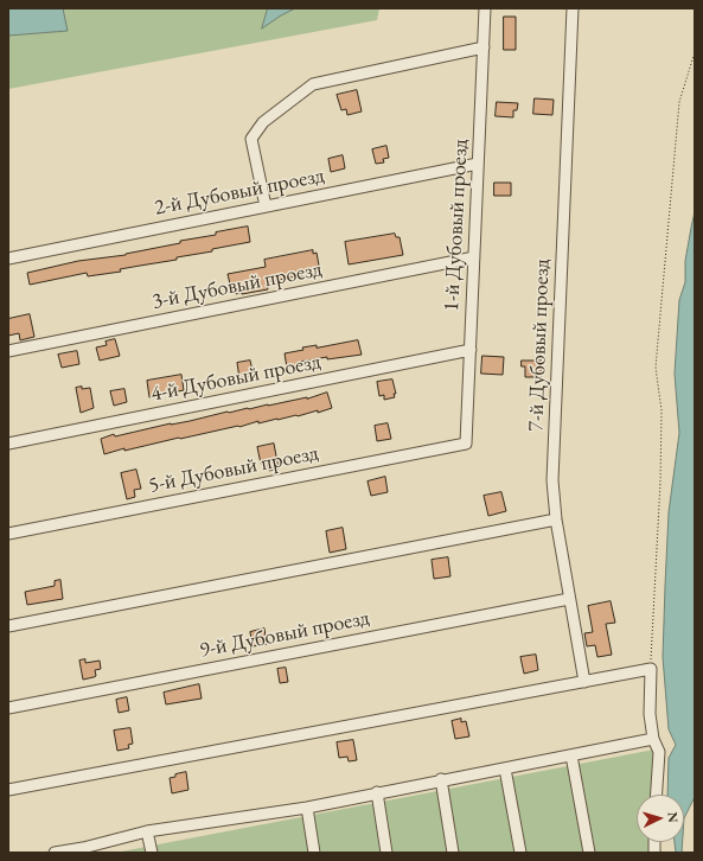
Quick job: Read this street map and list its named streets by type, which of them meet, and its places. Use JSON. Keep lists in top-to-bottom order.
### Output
{
  "streets": {
    "street": [
      "2-й Дубовый проезд",
      "1-й Дубовый проезд",
      "3-й Дубовый проезд",
      "7-й Дубовый проезд",
      "4-й Дубовый проезд",
      "5-й Дубовый проезд",
      "9-й Дубовый проезд"
    ]
  },
  "crossings": [
    ["2-й Дубовый проезд", "1-й Дубовый проезд"],
    ["1-й Дубовый проезд", "3-й Дубовый проезд"],
    ["1-й Дубовый проезд", "4-й Дубовый проезд"],
    ["1-й Дубовый проезд", "5-й Дубовый проезд"],
    ["7-й Дубовый проезд", "9-й Дубовый проезд"]
  ],
  "north": "right"
}
